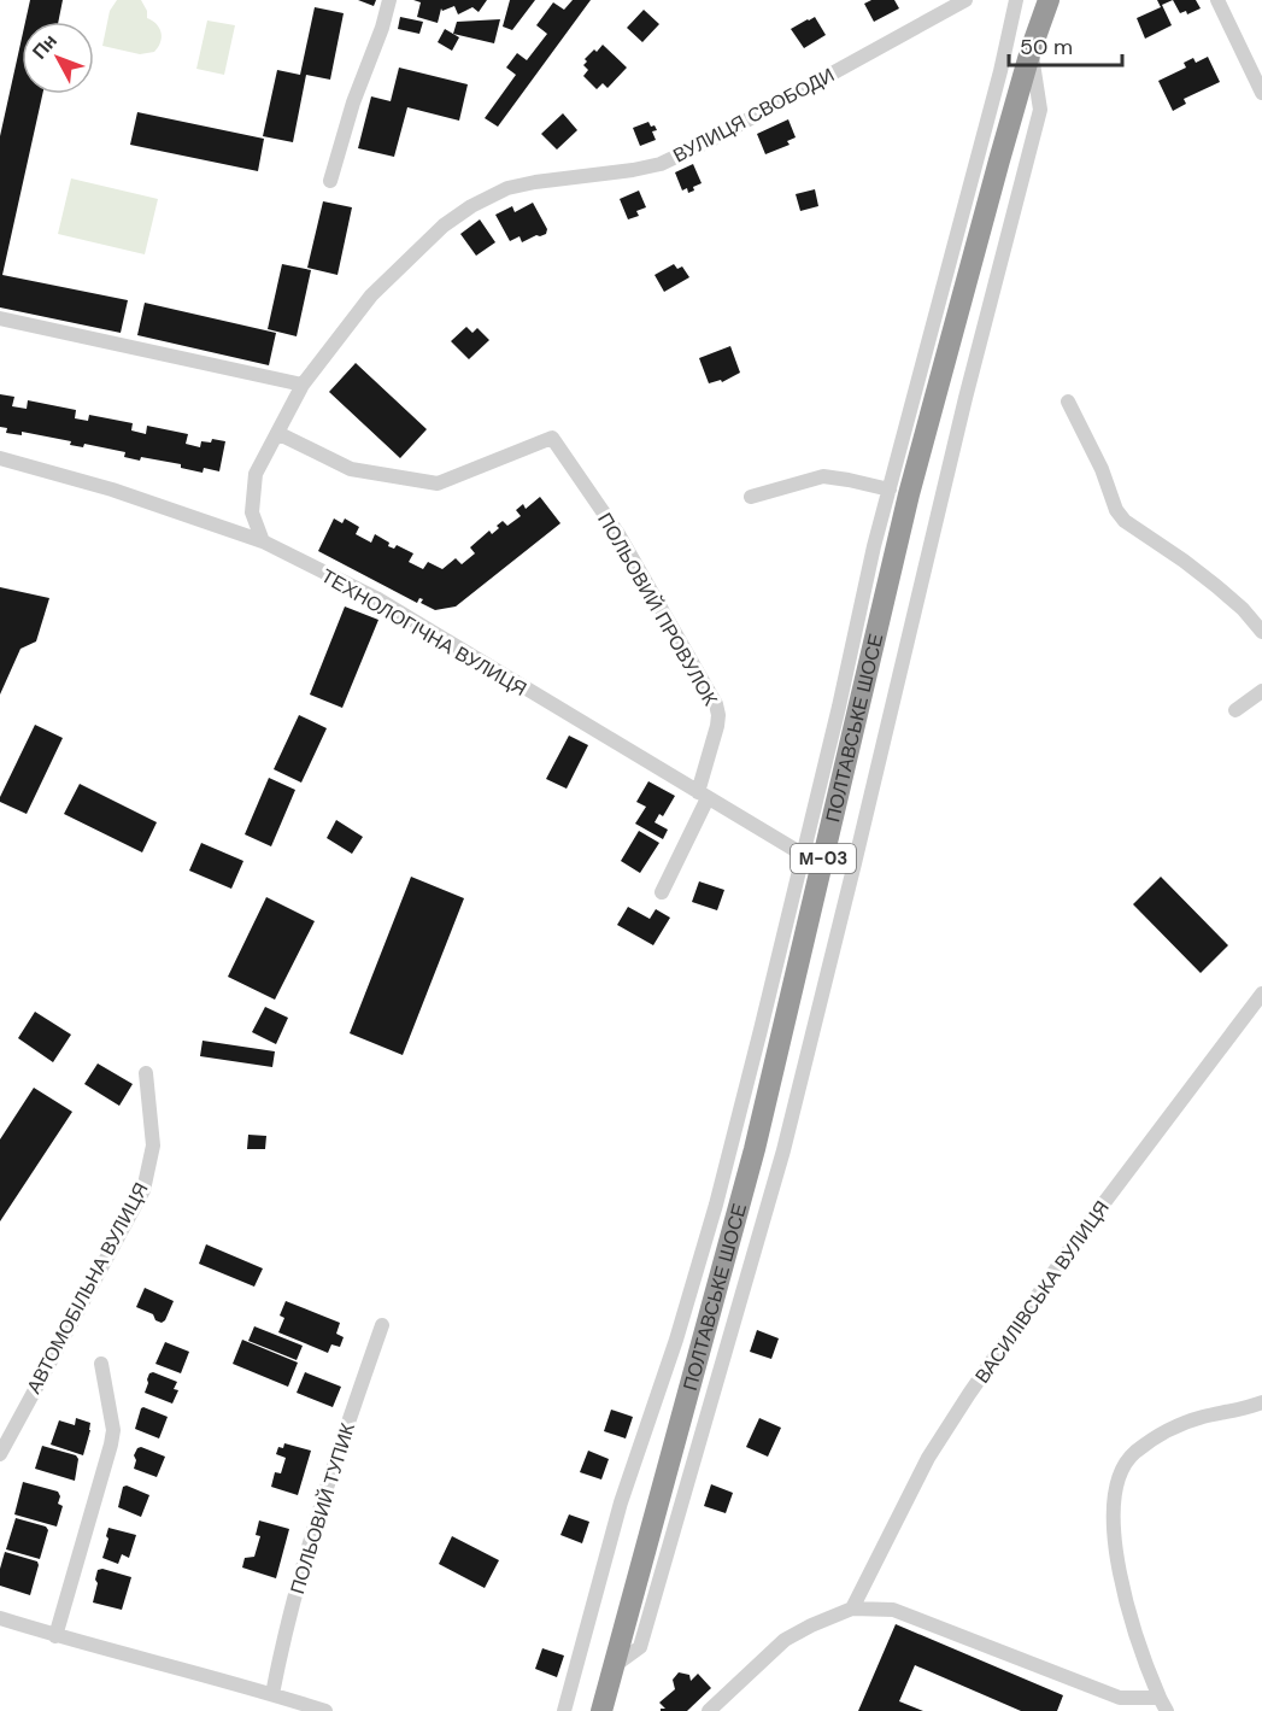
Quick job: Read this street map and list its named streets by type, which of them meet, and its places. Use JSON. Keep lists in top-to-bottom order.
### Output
{
  "streets": {
    "highway": ["ПОЛТАВСЬКЕ ШОСЕ", "М-03"],
    "street": [
      "ВУЛИЦЯ СВОБОДИ",
      "ПОЛЬОВИЙ ПРОВУЛОК",
      "ТЕХНОЛОГІЧНА ВУЛИЦЯ",
      "АВТОМОБІЛЬНА ВУЛИЦЯ",
      "ВАСИЛІВСЬКА ВУЛИЦЯ",
      "ПОЛЬОВИЙ ТУПИК"
    ]
  },
  "crossings": [
    ["ВУЛИЦЯ СВОБОДИ", "ПОЛЬОВИЙ ПРОВУЛОК"],
    ["ВУЛИЦЯ СВОБОДИ", "ТЕХНОЛОГІЧНА ВУЛИЦЯ"],
    ["ПОЛЬОВИЙ ПРОВУЛОК", "ТЕХНОЛОГІЧНА ВУЛИЦЯ"],
    ["ТЕХНОЛОГІЧНА ВУЛИЦЯ", "ПОЛТАВСЬКЕ ШОСЕ"]
  ],
  "scale_bar": "50 m",
  "north": "top left"
}
